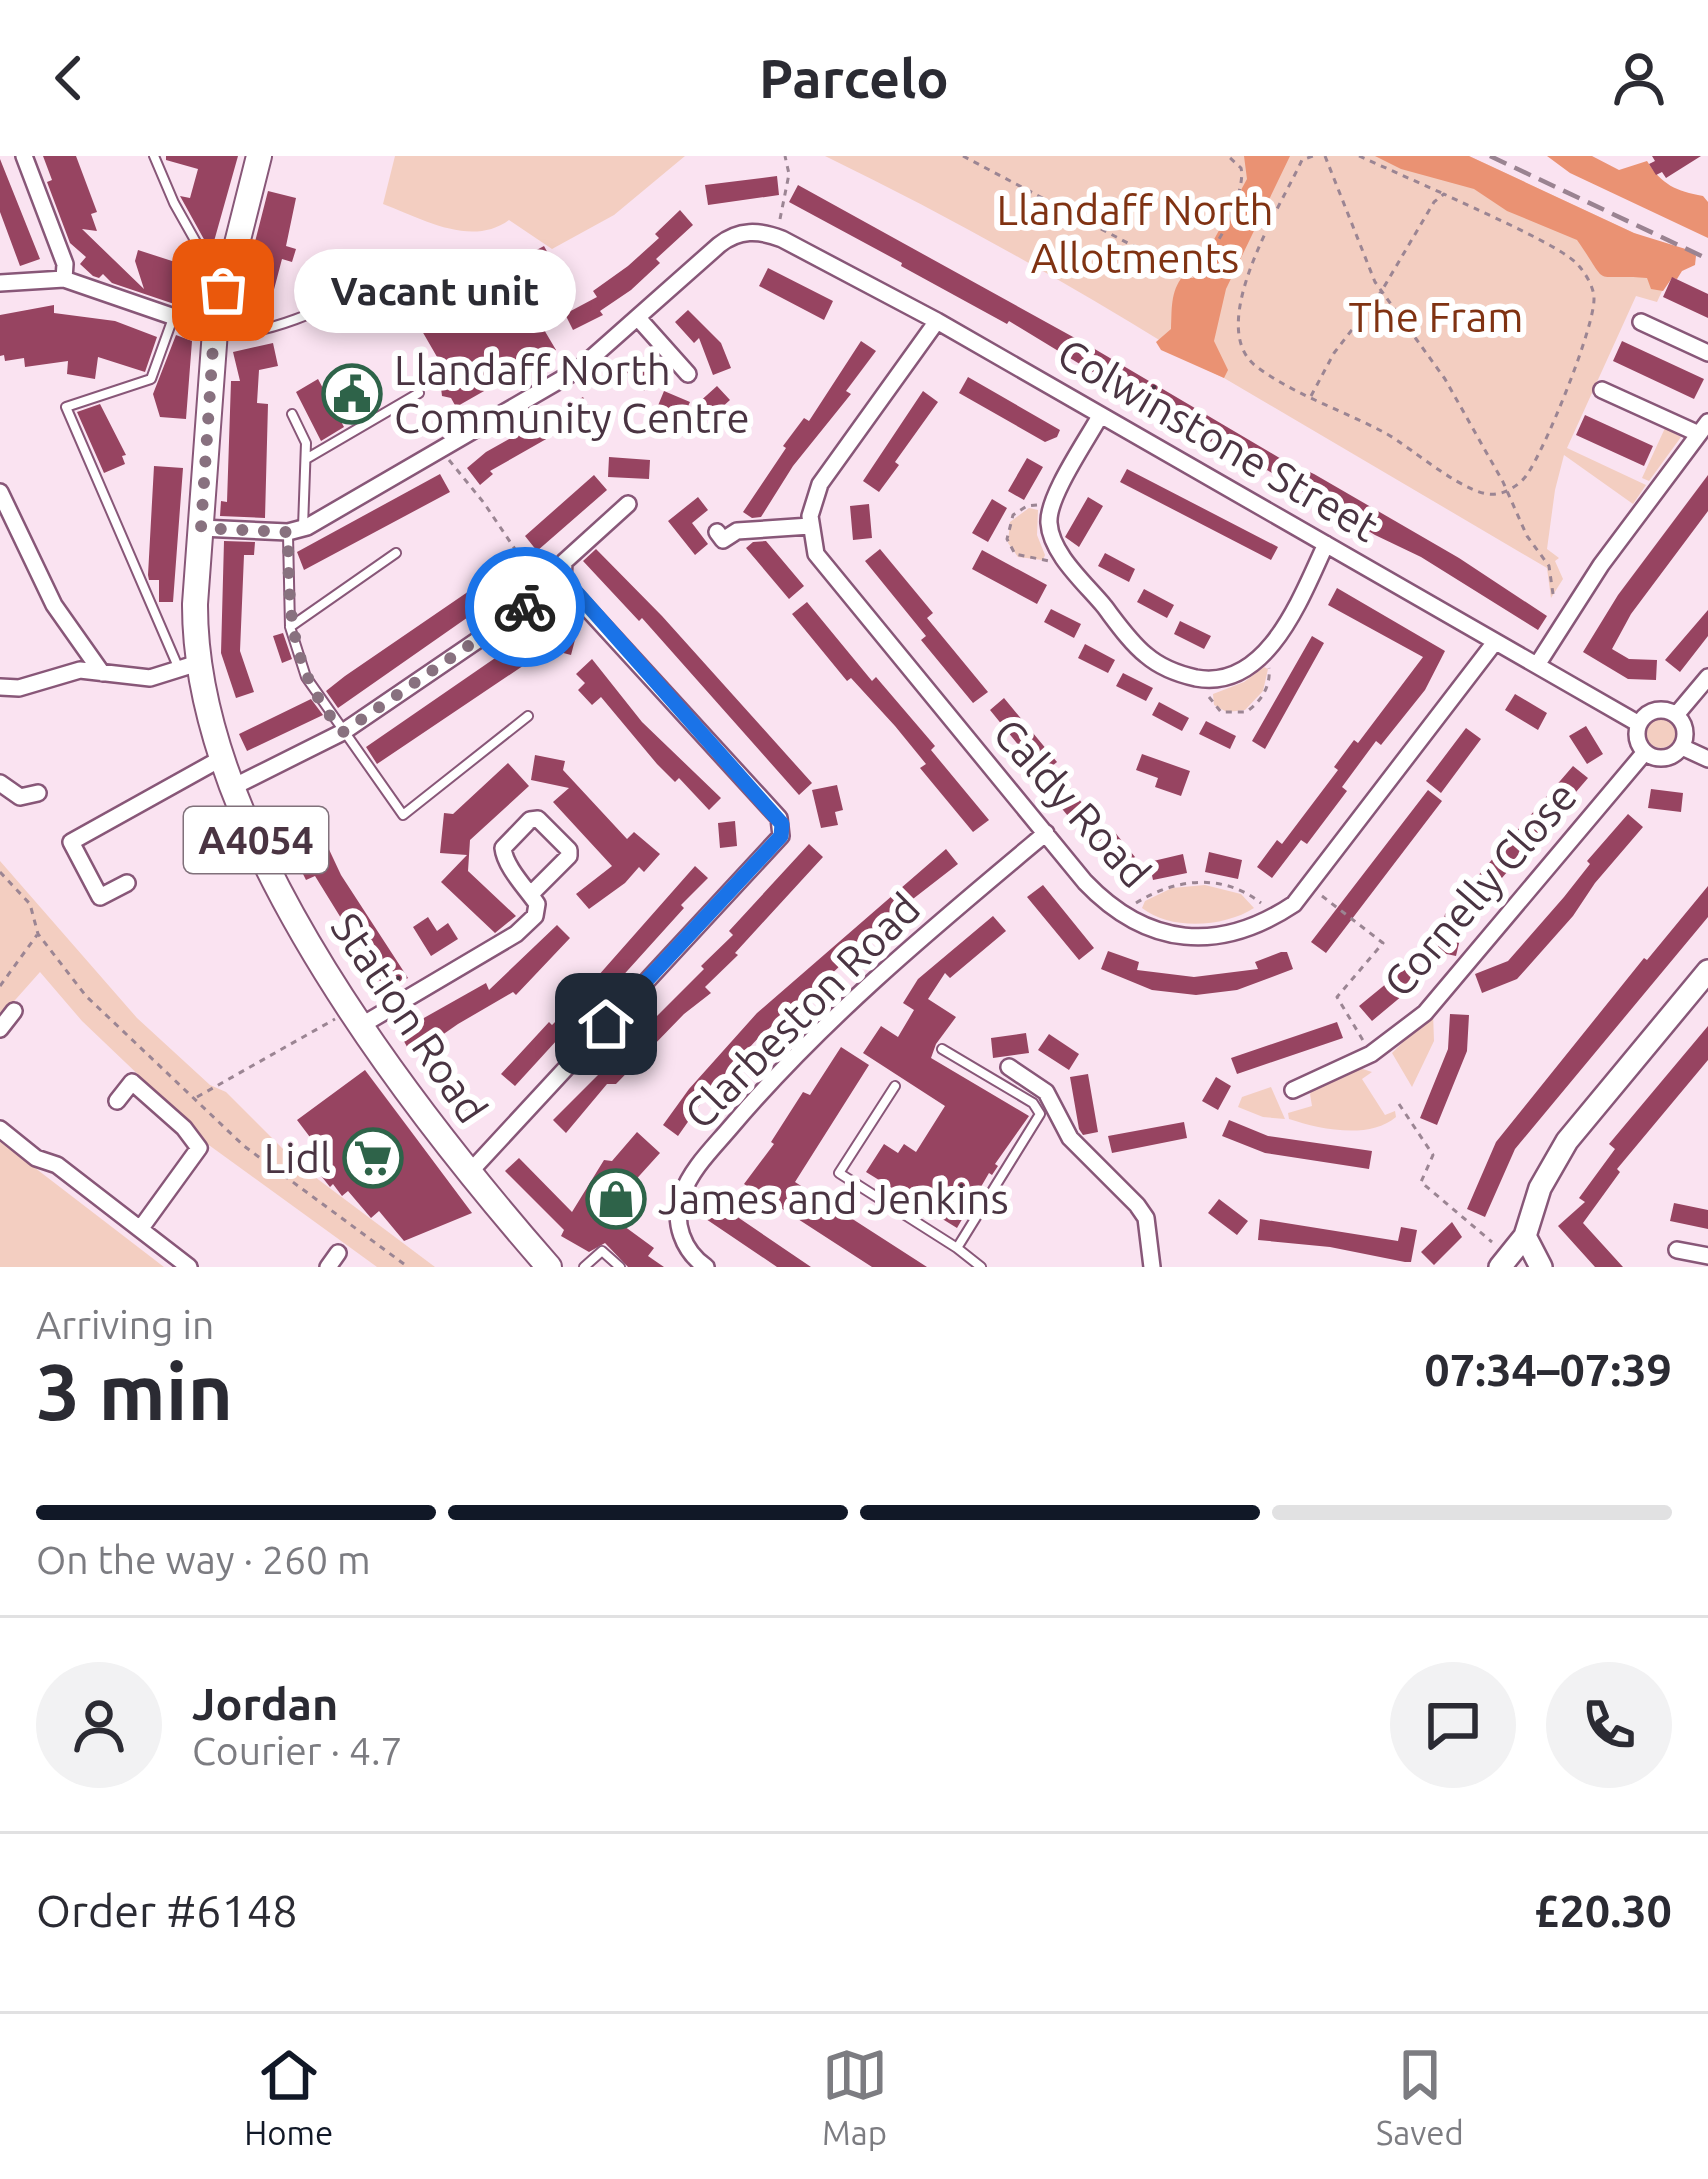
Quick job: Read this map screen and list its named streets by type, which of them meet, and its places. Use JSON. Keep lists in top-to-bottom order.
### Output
{
  "streets": {
    "main road": ["A4054", "Station Road"],
    "street": [
      "Colwinstone Street",
      "Caldy Road",
      "Cornelly Close",
      "Clarbeston Road"
    ]
  },
  "crossings": [
    ["Colwinstone Street", "Caldy Road"],
    ["Colwinstone Street", "Cornelly Close"],
    ["Caldy Road", "Clarbeston Road"]
  ],
  "parks": ["Llandaff North Allotments", "The Fram"],
  "places": {
    "other": ["Vacant unit"],
    "public building": ["Llandaff North Community Centre"],
    "supermarket": ["Lidl"],
    "shop": ["James and Jenkins"]
  },
  "page": {
    "header": "Parcelo",
    "bubble": "Vacant unit",
    "heading": ["3 min", "Arriving in", "07:34–07:39"],
    "panel": [
      "Jordan",
      "Courier · 4.7",
      "Order #6148",
      "£20.30"
    ],
    "bar": "On the way · 260 m",
    "tabs": ["Home", "Map", "Saved"]
  }
}
